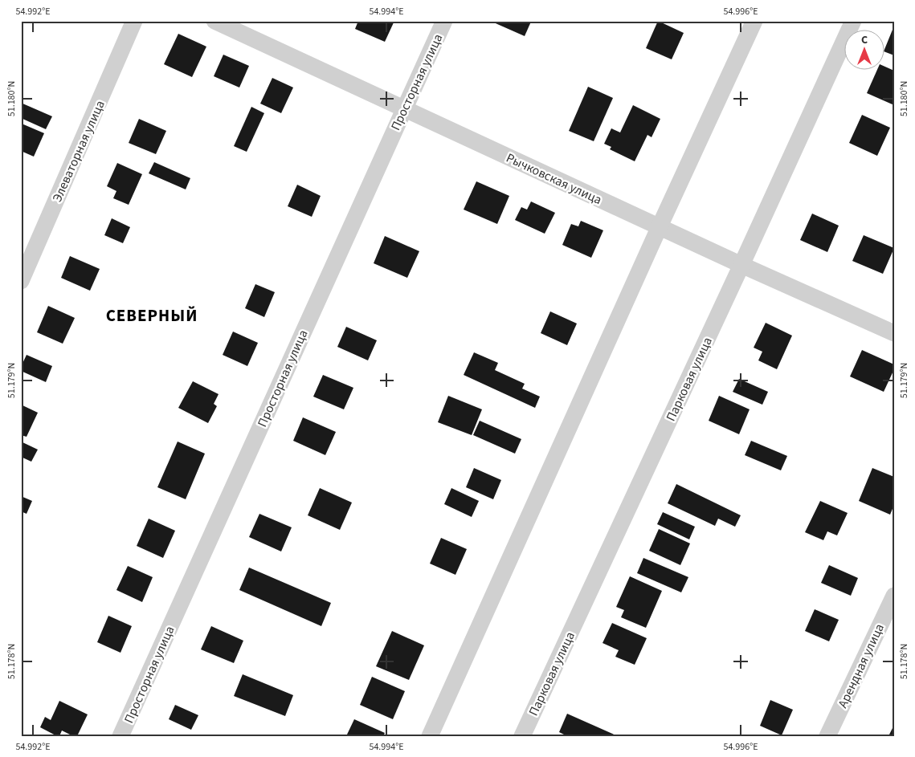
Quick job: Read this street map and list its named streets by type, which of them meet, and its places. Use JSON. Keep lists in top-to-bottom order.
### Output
{
  "streets": {
    "street": [
      "Просторная улица",
      "Элеваторная улица",
      "Рычковская улица",
      "Парковая улица",
      "Арендная улица"
    ]
  },
  "crossings": [
    ["Просторная улица", "Рычковская улица"],
    ["Рычковская улица", "Парковая улица"]
  ],
  "districts": ["СЕВЕРНЫЙ"],
  "north": "top",
  "coordinates": [
    "54.992°E",
    "54.994°E",
    "54.996°E",
    "51.180°N",
    "51.179°N",
    "51.178°N"
  ]
}
